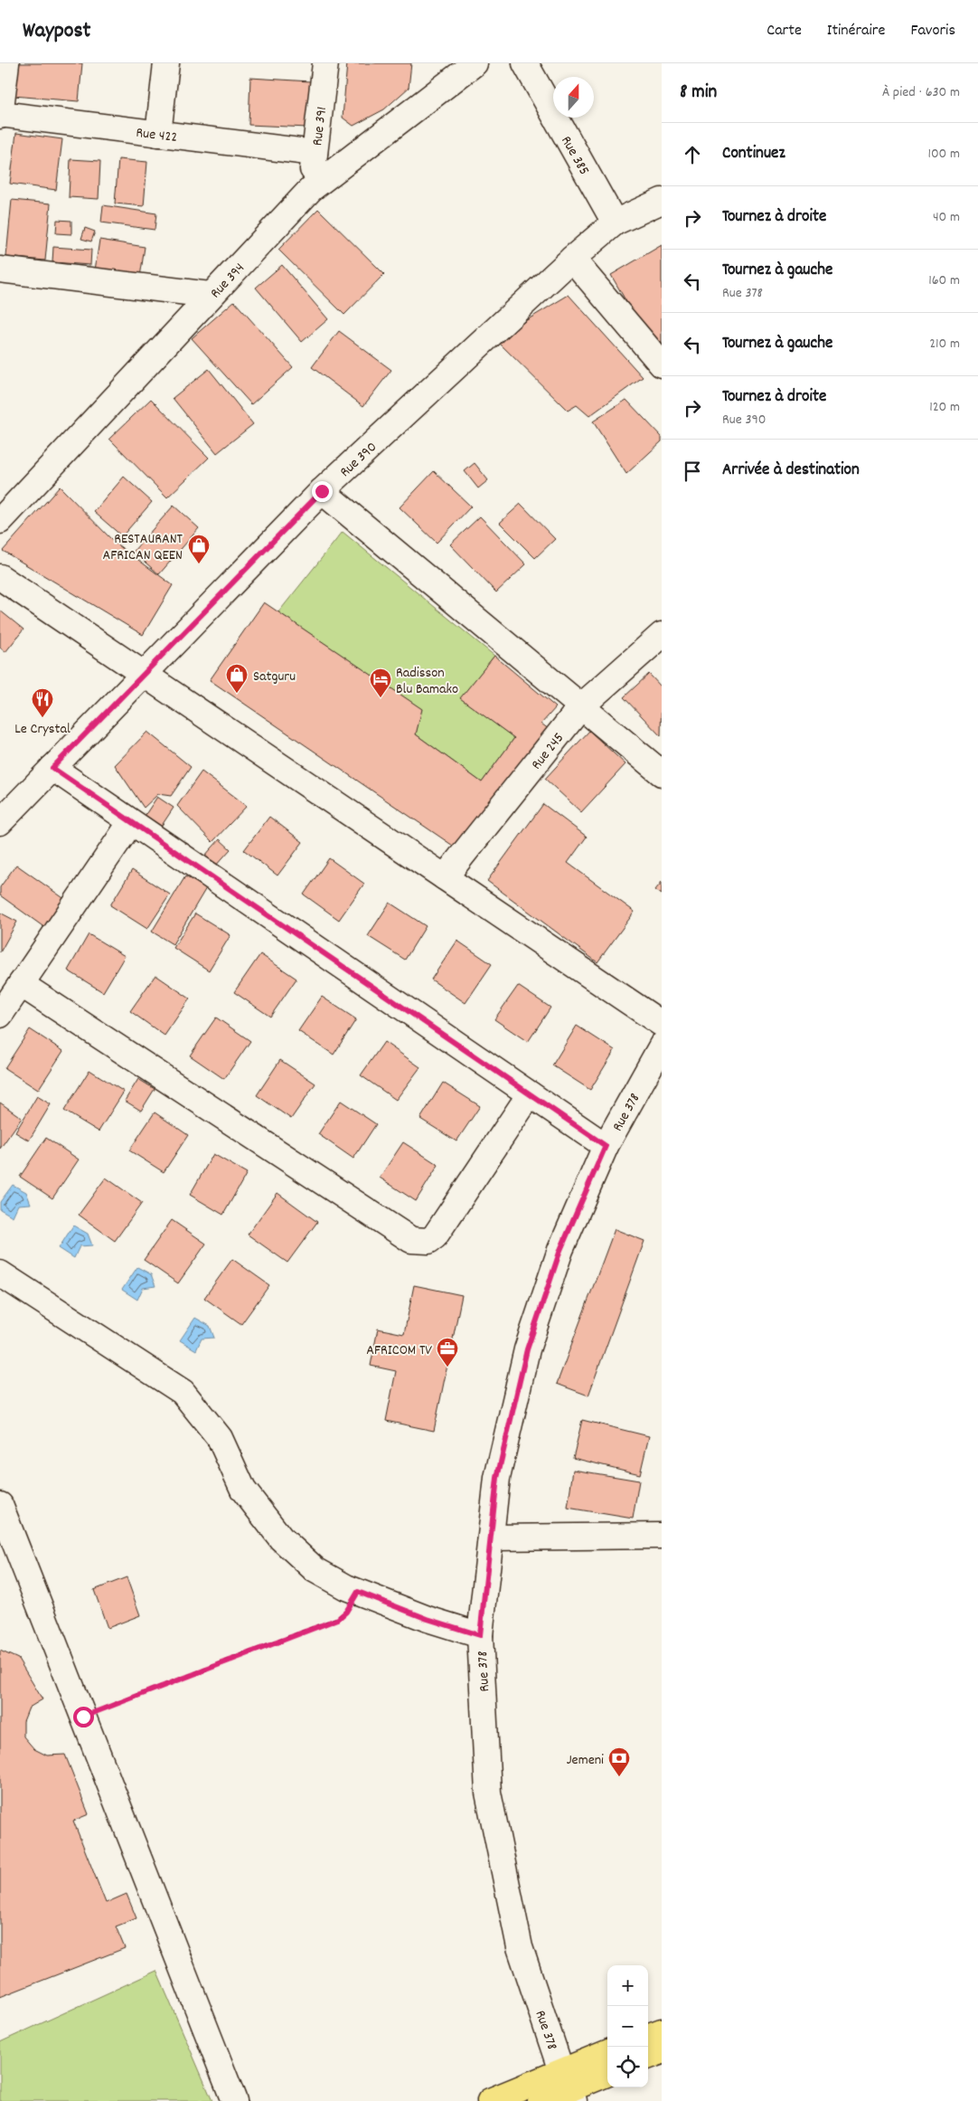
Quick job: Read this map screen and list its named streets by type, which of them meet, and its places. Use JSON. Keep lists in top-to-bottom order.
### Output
{
  "streets": {
    "street": [
      "Rue 391",
      "Rue 422",
      "Rue 385",
      "Rue 394",
      "Rue 390",
      "Rue 245",
      "Rue 378"
    ]
  },
  "crossings": [
    ["Rue 391", "Rue 422"],
    ["Rue 391", "Rue 394"],
    ["Rue 385", "Rue 390"]
  ],
  "places": {
    "shop": ["RESTAURANT AFRICAN QEEN", "Satguru"],
    "hotel": ["Radisson Blu Bamako"],
    "restaurant": ["Le Crystal"],
    "office": ["AFRICOM TV"],
    "bank": ["Jemeni"]
  },
  "north": "top",
  "page": {
    "header": "Waypost",
    "nav": ["Carte", "Itinéraire", "Favoris"],
    "heading": ["8 min", "À pied · 630 m"],
    "list": [
      ["Continuez", "100 m"],
      ["Tournez à droite", "40 m"],
      ["Tournez à gauche", "Rue 378", "160 m"],
      ["Tournez à gauche", "210 m"],
      ["Tournez à droite", "Rue 390", "120 m"],
      "Arrivée à destination"
    ],
    "map_buttons": ["+", "−"]
  }
}
